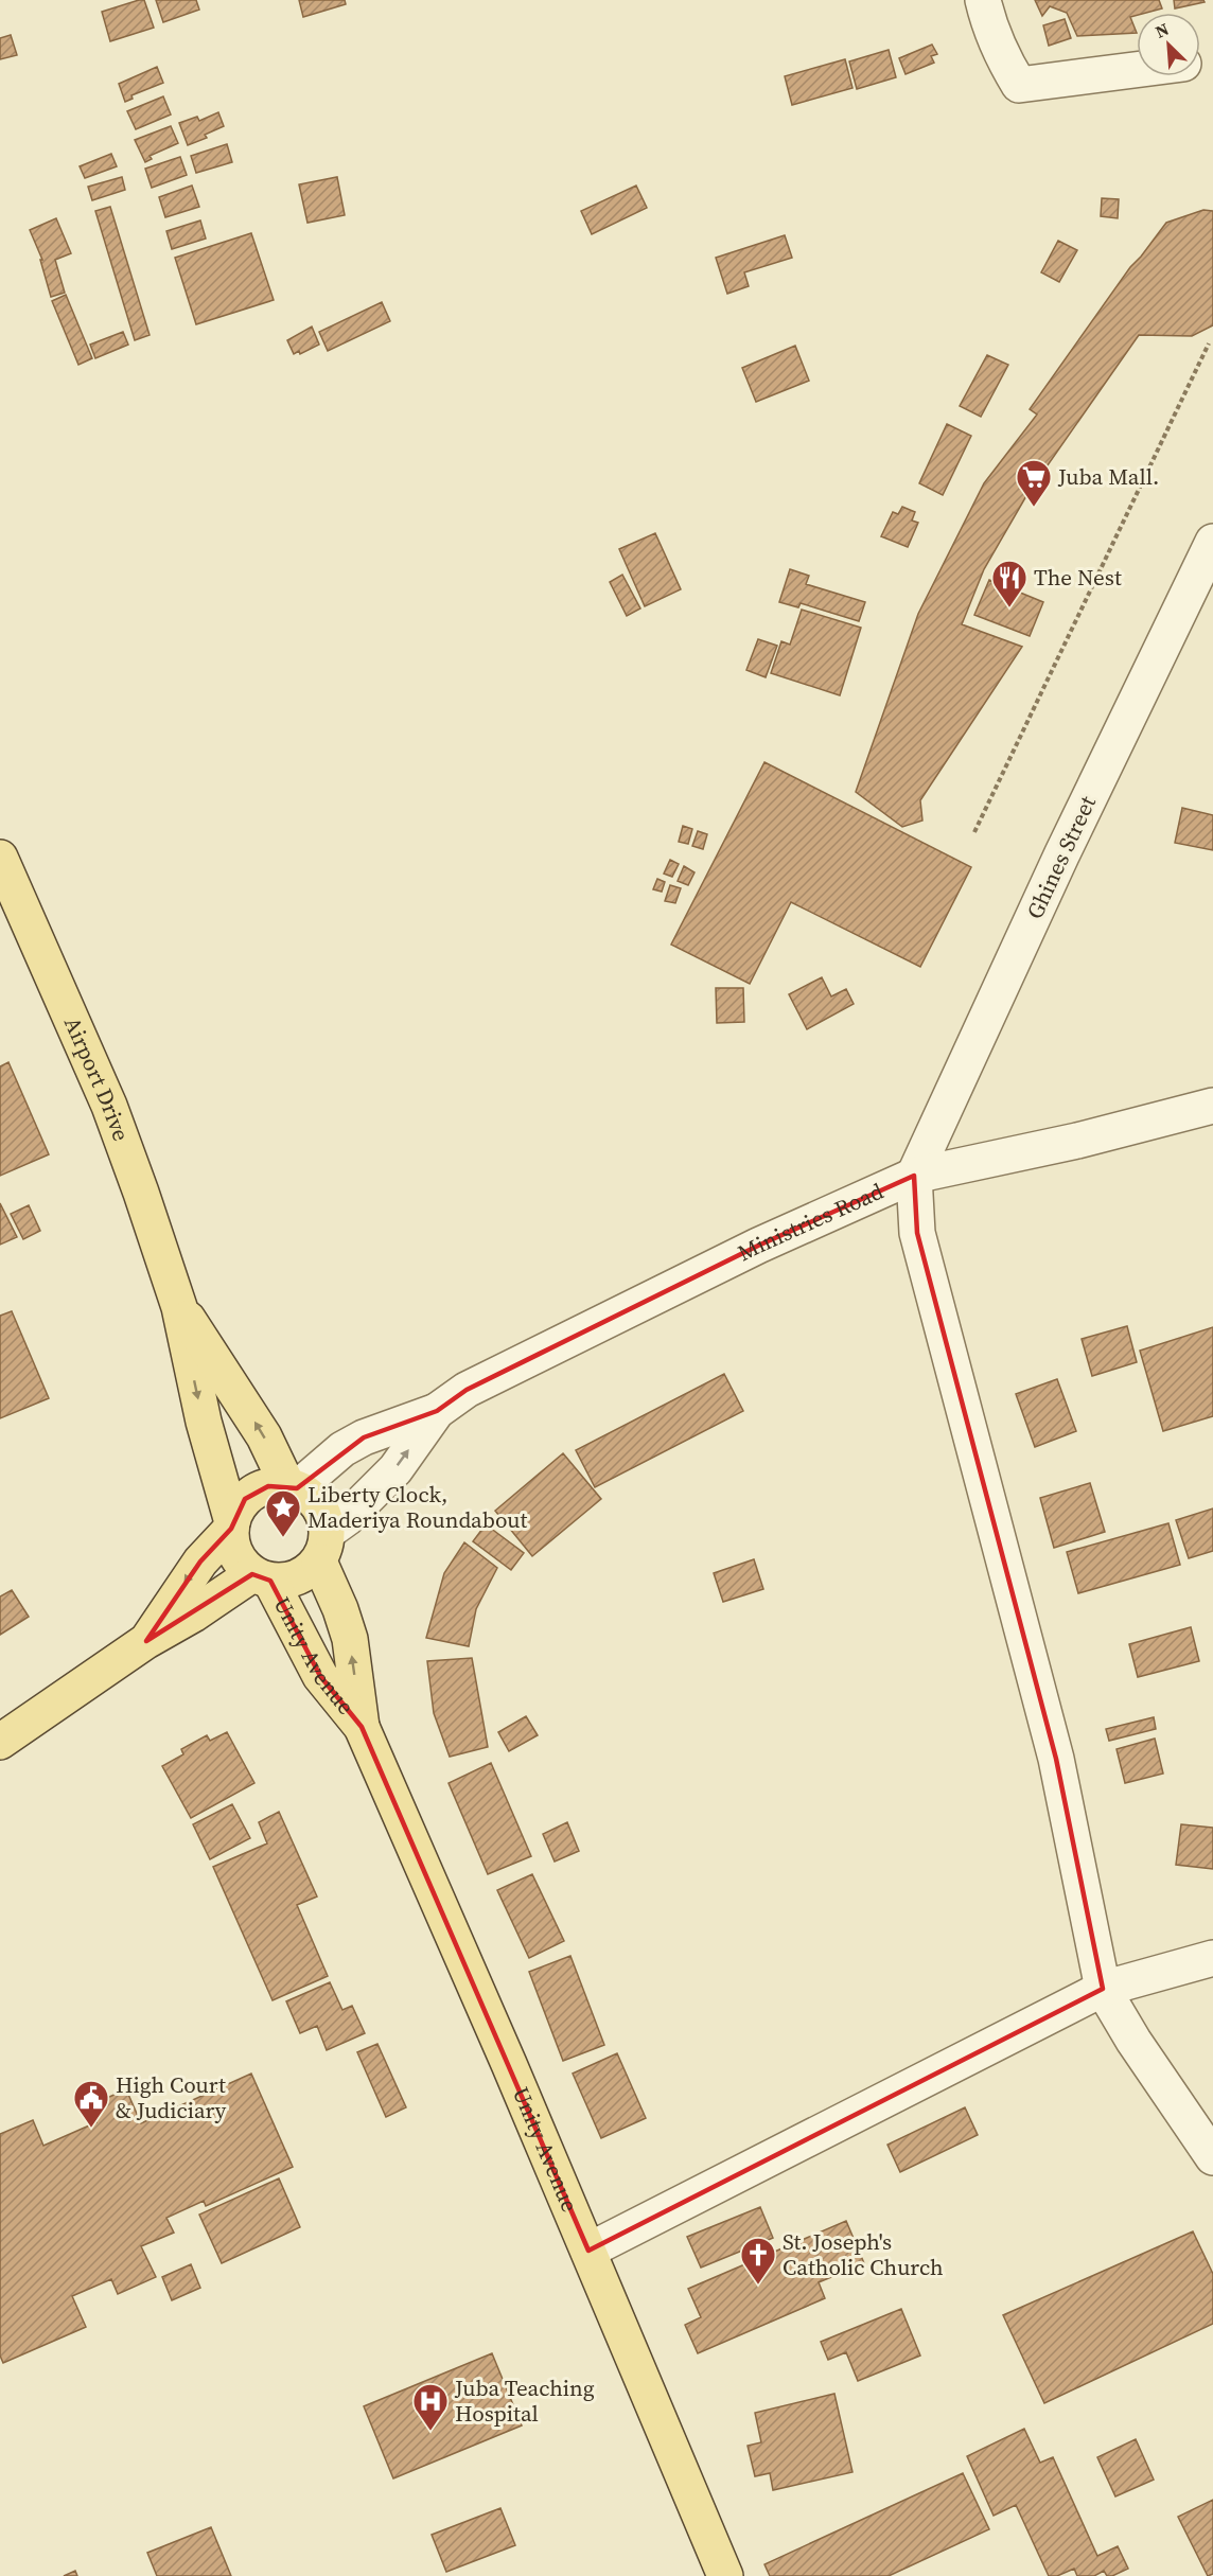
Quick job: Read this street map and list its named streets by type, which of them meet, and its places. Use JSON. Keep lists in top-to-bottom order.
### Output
{
  "streets": {
    "main road": ["Airport Drive", "Unity Avenue"],
    "street": ["Ghines Street", "Ministries Road"]
  },
  "crossings": [
    ["Ghines Street", "Ministries Road"],
    ["Airport Drive", "Ministries Road"],
    ["Airport Drive", "Unity Avenue"],
    ["Ministries Road", "Unity Avenue"]
  ],
  "places": {
    "supermarket": ["Juba Mall."],
    "restaurant": ["The Nest"],
    "place": ["Liberty Clock, Maderiya Roundabout"],
    "public building": ["High Court & Judiciary"],
    "church": ["St. Joseph's Catholic Church"],
    "hospital": ["Juba Teaching Hospital"]
  },
  "north": "top left"
}
